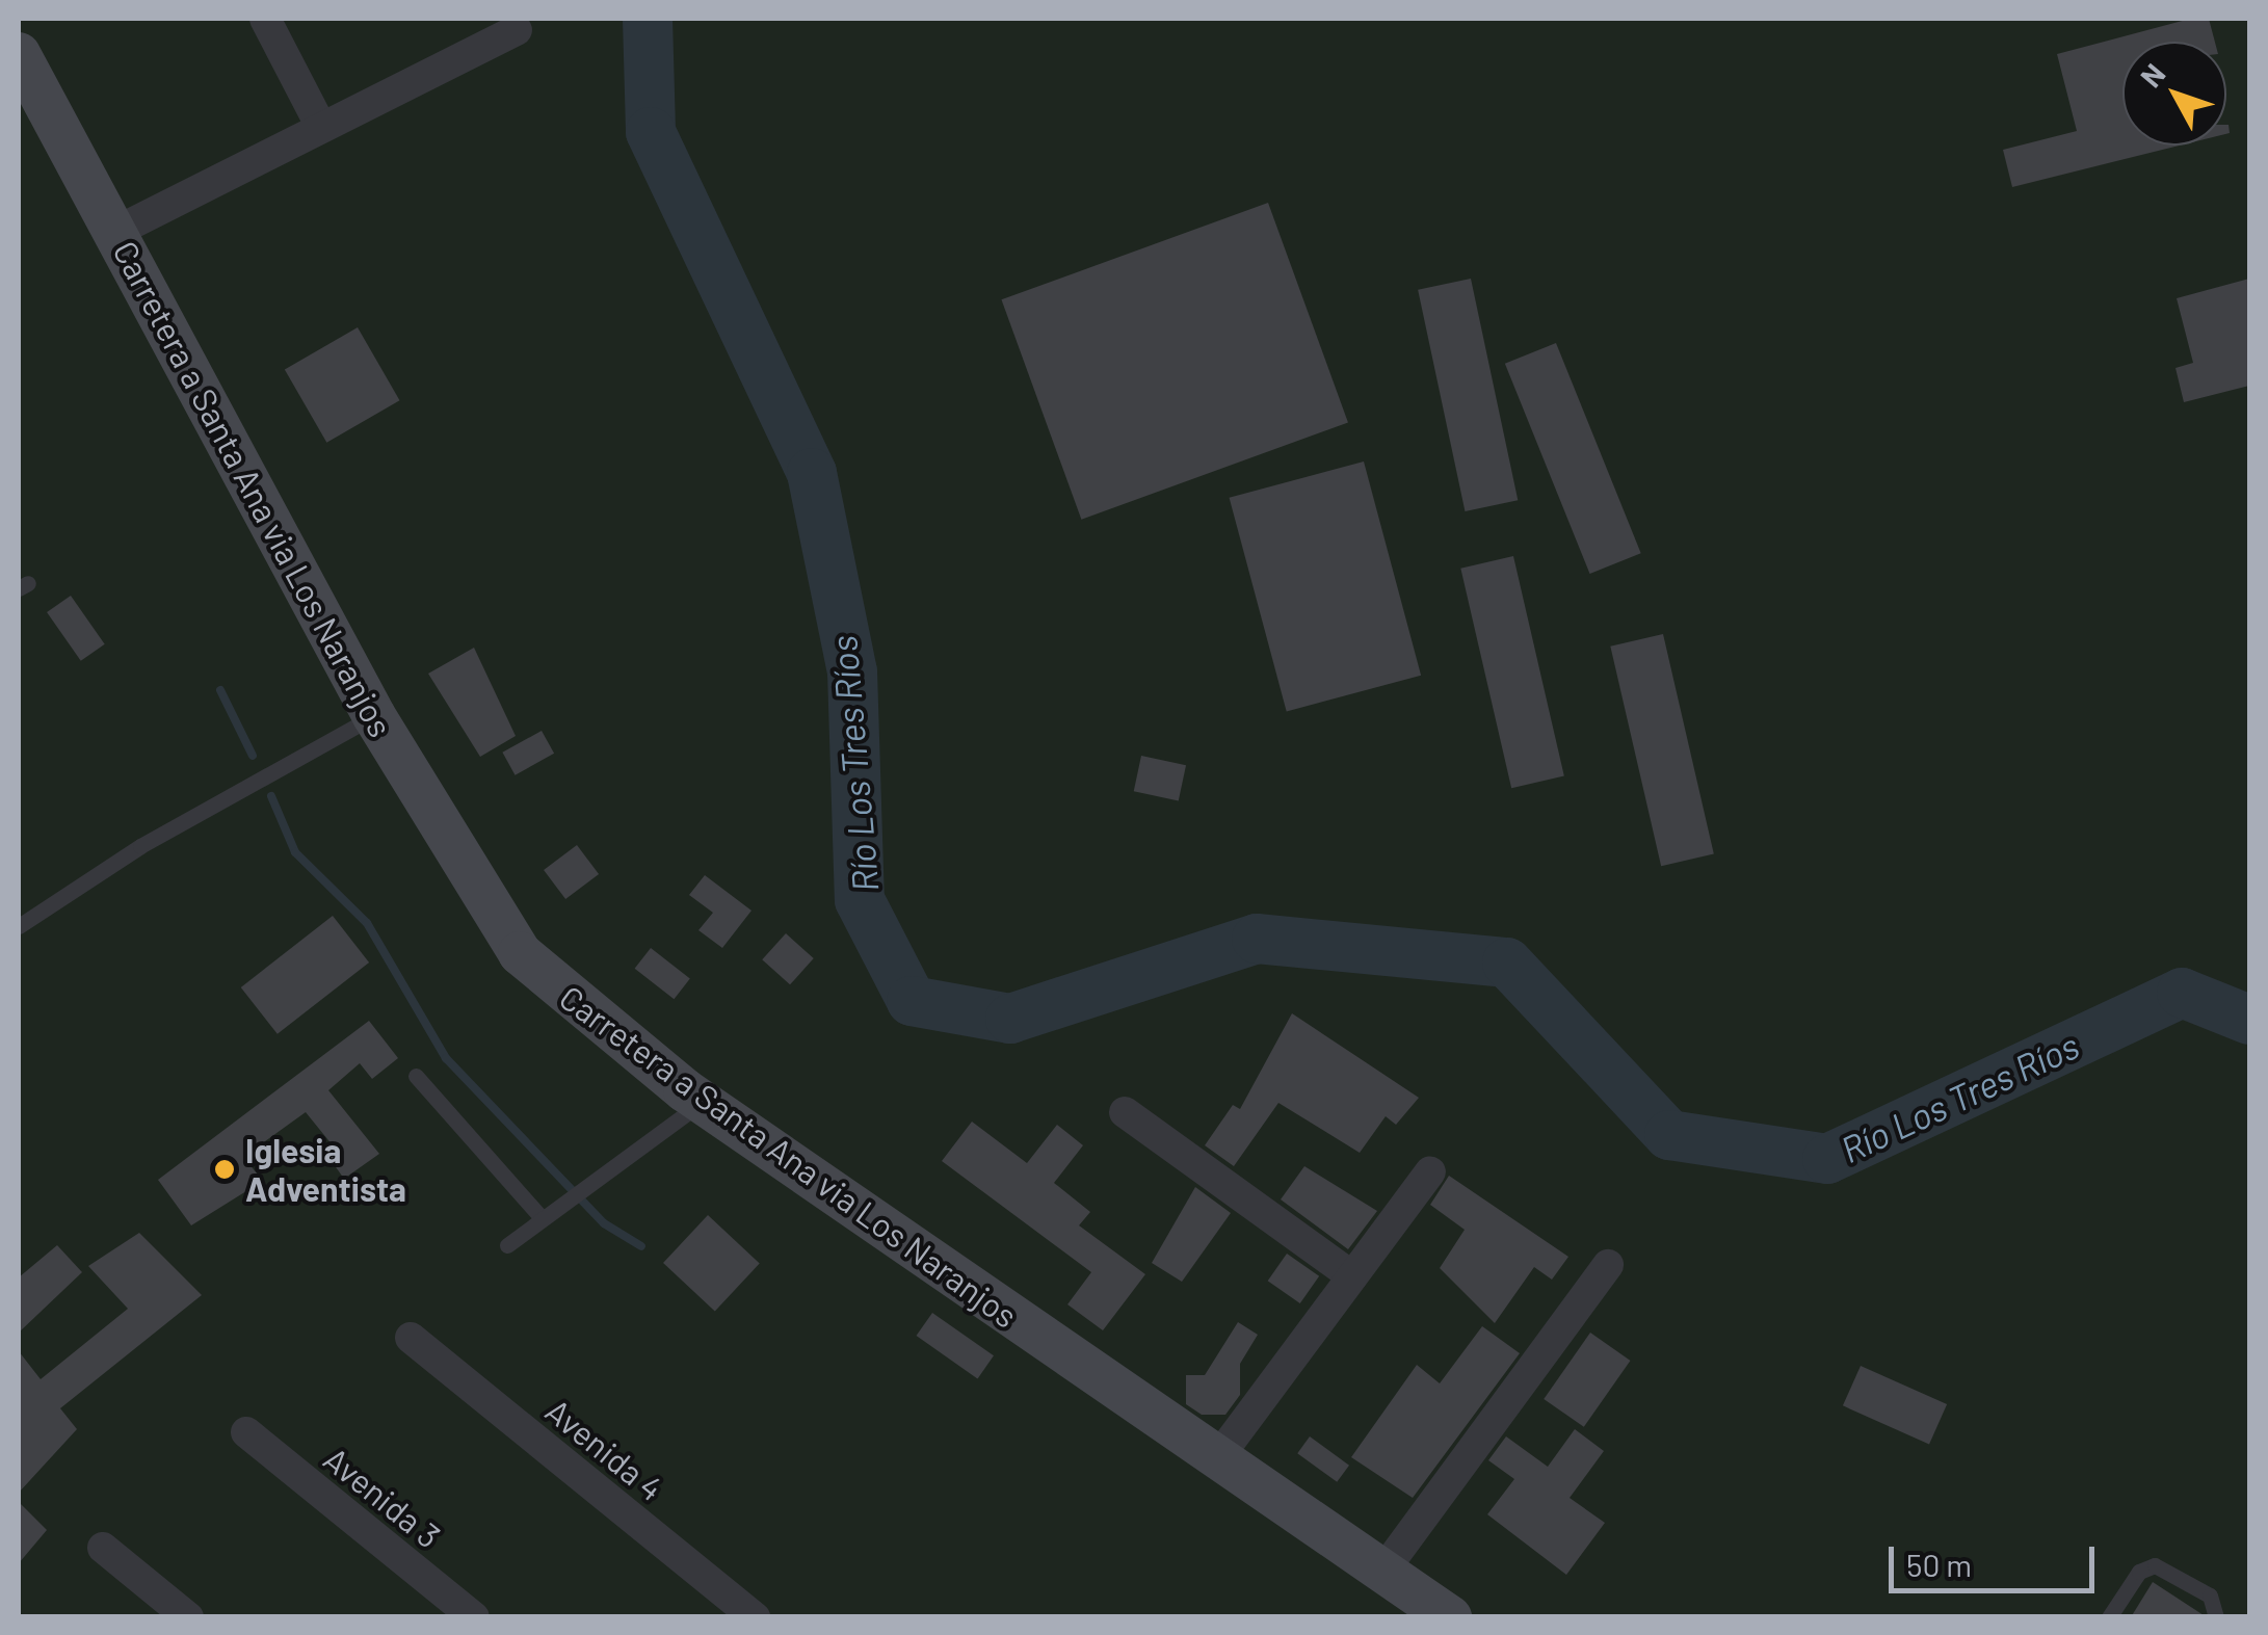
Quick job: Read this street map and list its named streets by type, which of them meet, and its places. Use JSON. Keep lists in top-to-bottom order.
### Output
{
  "streets": {
    "main road": ["Carretera a Santa Ana via Los Naranjos"],
    "street": ["Avenida 4", "Avenida 3"]
  },
  "water": ["Río Los Tres Ríos"],
  "places": ["Iglesia Adventista"],
  "scale_bar": "50 m",
  "north": "top left"
}
